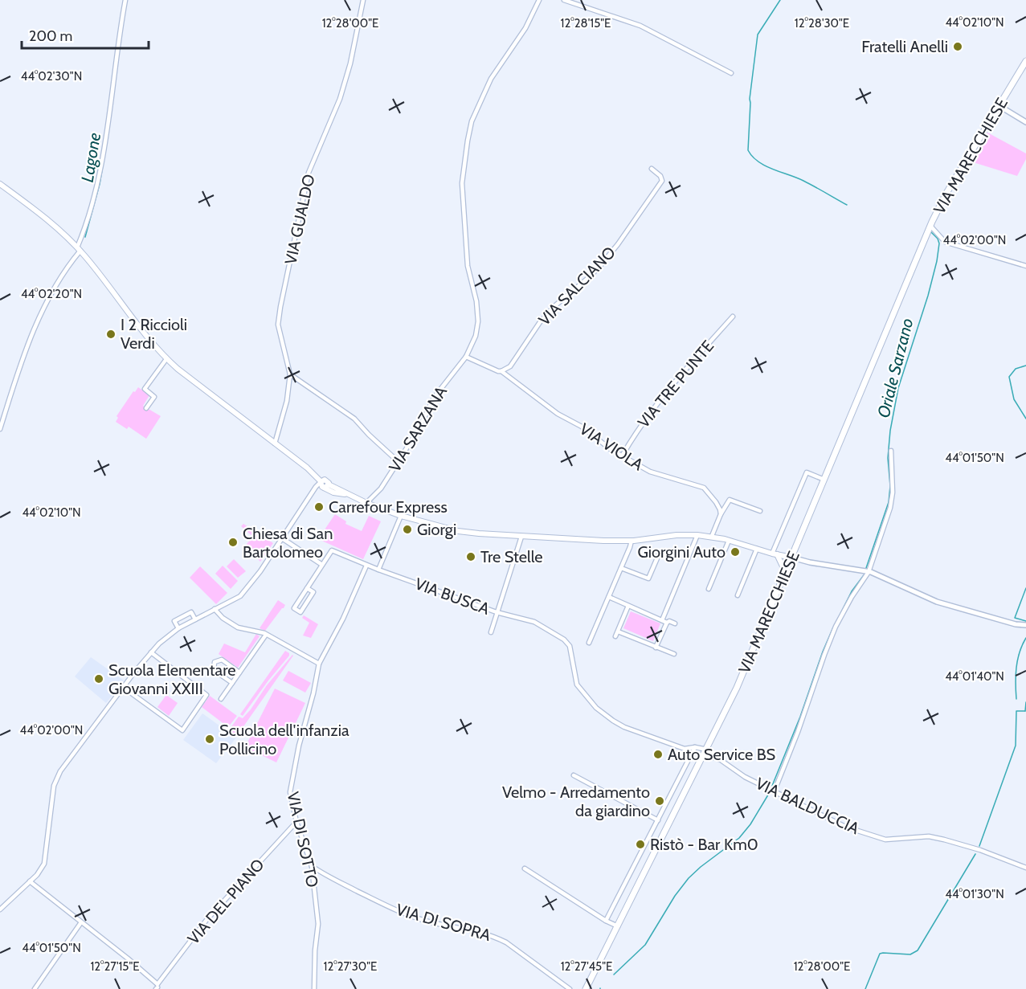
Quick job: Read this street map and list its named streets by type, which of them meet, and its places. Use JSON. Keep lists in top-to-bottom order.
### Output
{
  "streets": {
    "main road": ["VIA MARECCHIESE"],
    "street": [
      "VIA GUALDO",
      "VIA SALCIANO",
      "VIA TRE PUNTE",
      "VIA SARZANA",
      "VIA VIOLA",
      "VIA BUSCA",
      "VIA BALDUCCIA",
      "VIA DI SOTTO",
      "VIA DEL PIANO",
      "VIA DI SOPRA"
    ]
  },
  "crossings": [
    ["VIA MARECCHIESE", "VIA BUSCA"],
    ["VIA MARECCHIESE", "VIA BALDUCCIA"],
    ["VIA SALCIANO", "VIA VIOLA"],
    ["VIA TRE PUNTE", "VIA VIOLA"],
    ["VIA BUSCA", "VIA BALDUCCIA"],
    ["VIA DI SOTTO", "VIA DEL PIANO"],
    ["VIA DI SOTTO", "VIA DI SOPRA"]
  ],
  "water": ["Lagone", "Oriale Sarzano"],
  "places": [
    "Fratelli Anelli",
    "I 2 Riccioli Verdi",
    "Carrefour Express",
    "Giorgi",
    "Chiesa di San Bartolomeo",
    "Giorgini Auto",
    "Tre Stelle",
    "Scuola Elementare Giovanni XXIII",
    "Scuola dell'infanzia Pollicino",
    "Auto Service BS",
    "Velmo - Arredamento da giardino",
    "Ristò - Bar Km0"
  ],
  "scale_bar": "200 m",
  "coordinates": [
    "44°02'10\"N",
    "12°28'00\"E",
    "12°28'15\"E",
    "12°28'30\"E",
    "44°02'30\"N",
    "44°02'00\"N",
    "44°02'20\"N",
    "44°01'50\"N",
    "44°01'40\"N",
    "44°01'30\"N",
    "12°27'15\"E",
    "12°27'30\"E",
    "12°27'45\"E"
  ]
}
